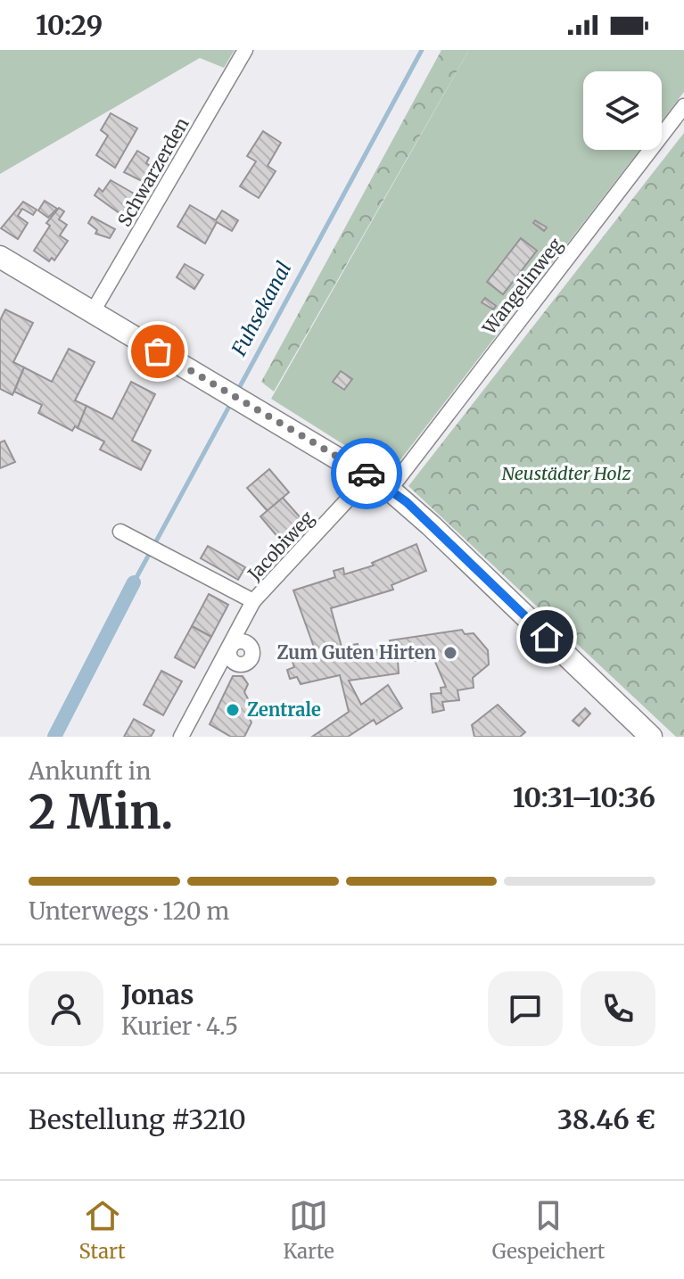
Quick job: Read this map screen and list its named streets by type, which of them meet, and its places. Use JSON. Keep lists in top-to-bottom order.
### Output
{
  "streets": {
    "street": ["Schwarzerden", "Wangelinweg", "Jacobiweg"]
  },
  "water": ["Fuhsekanal"],
  "parks": ["Neustädter Holz"],
  "places": ["Zum Guten Hirten", "Zentrale"],
  "page": {
    "status": "10:29",
    "heading": ["2 Min.", "Ankunft in", "10:31–10:36"],
    "panel": [
      "Jonas",
      "Kurier · 4.5",
      "Bestellung #3210",
      "38.46 €"
    ],
    "bar": "Unterwegs · 120 m",
    "tabs": ["Start", "Karte", "Gespeichert"]
  }
}
